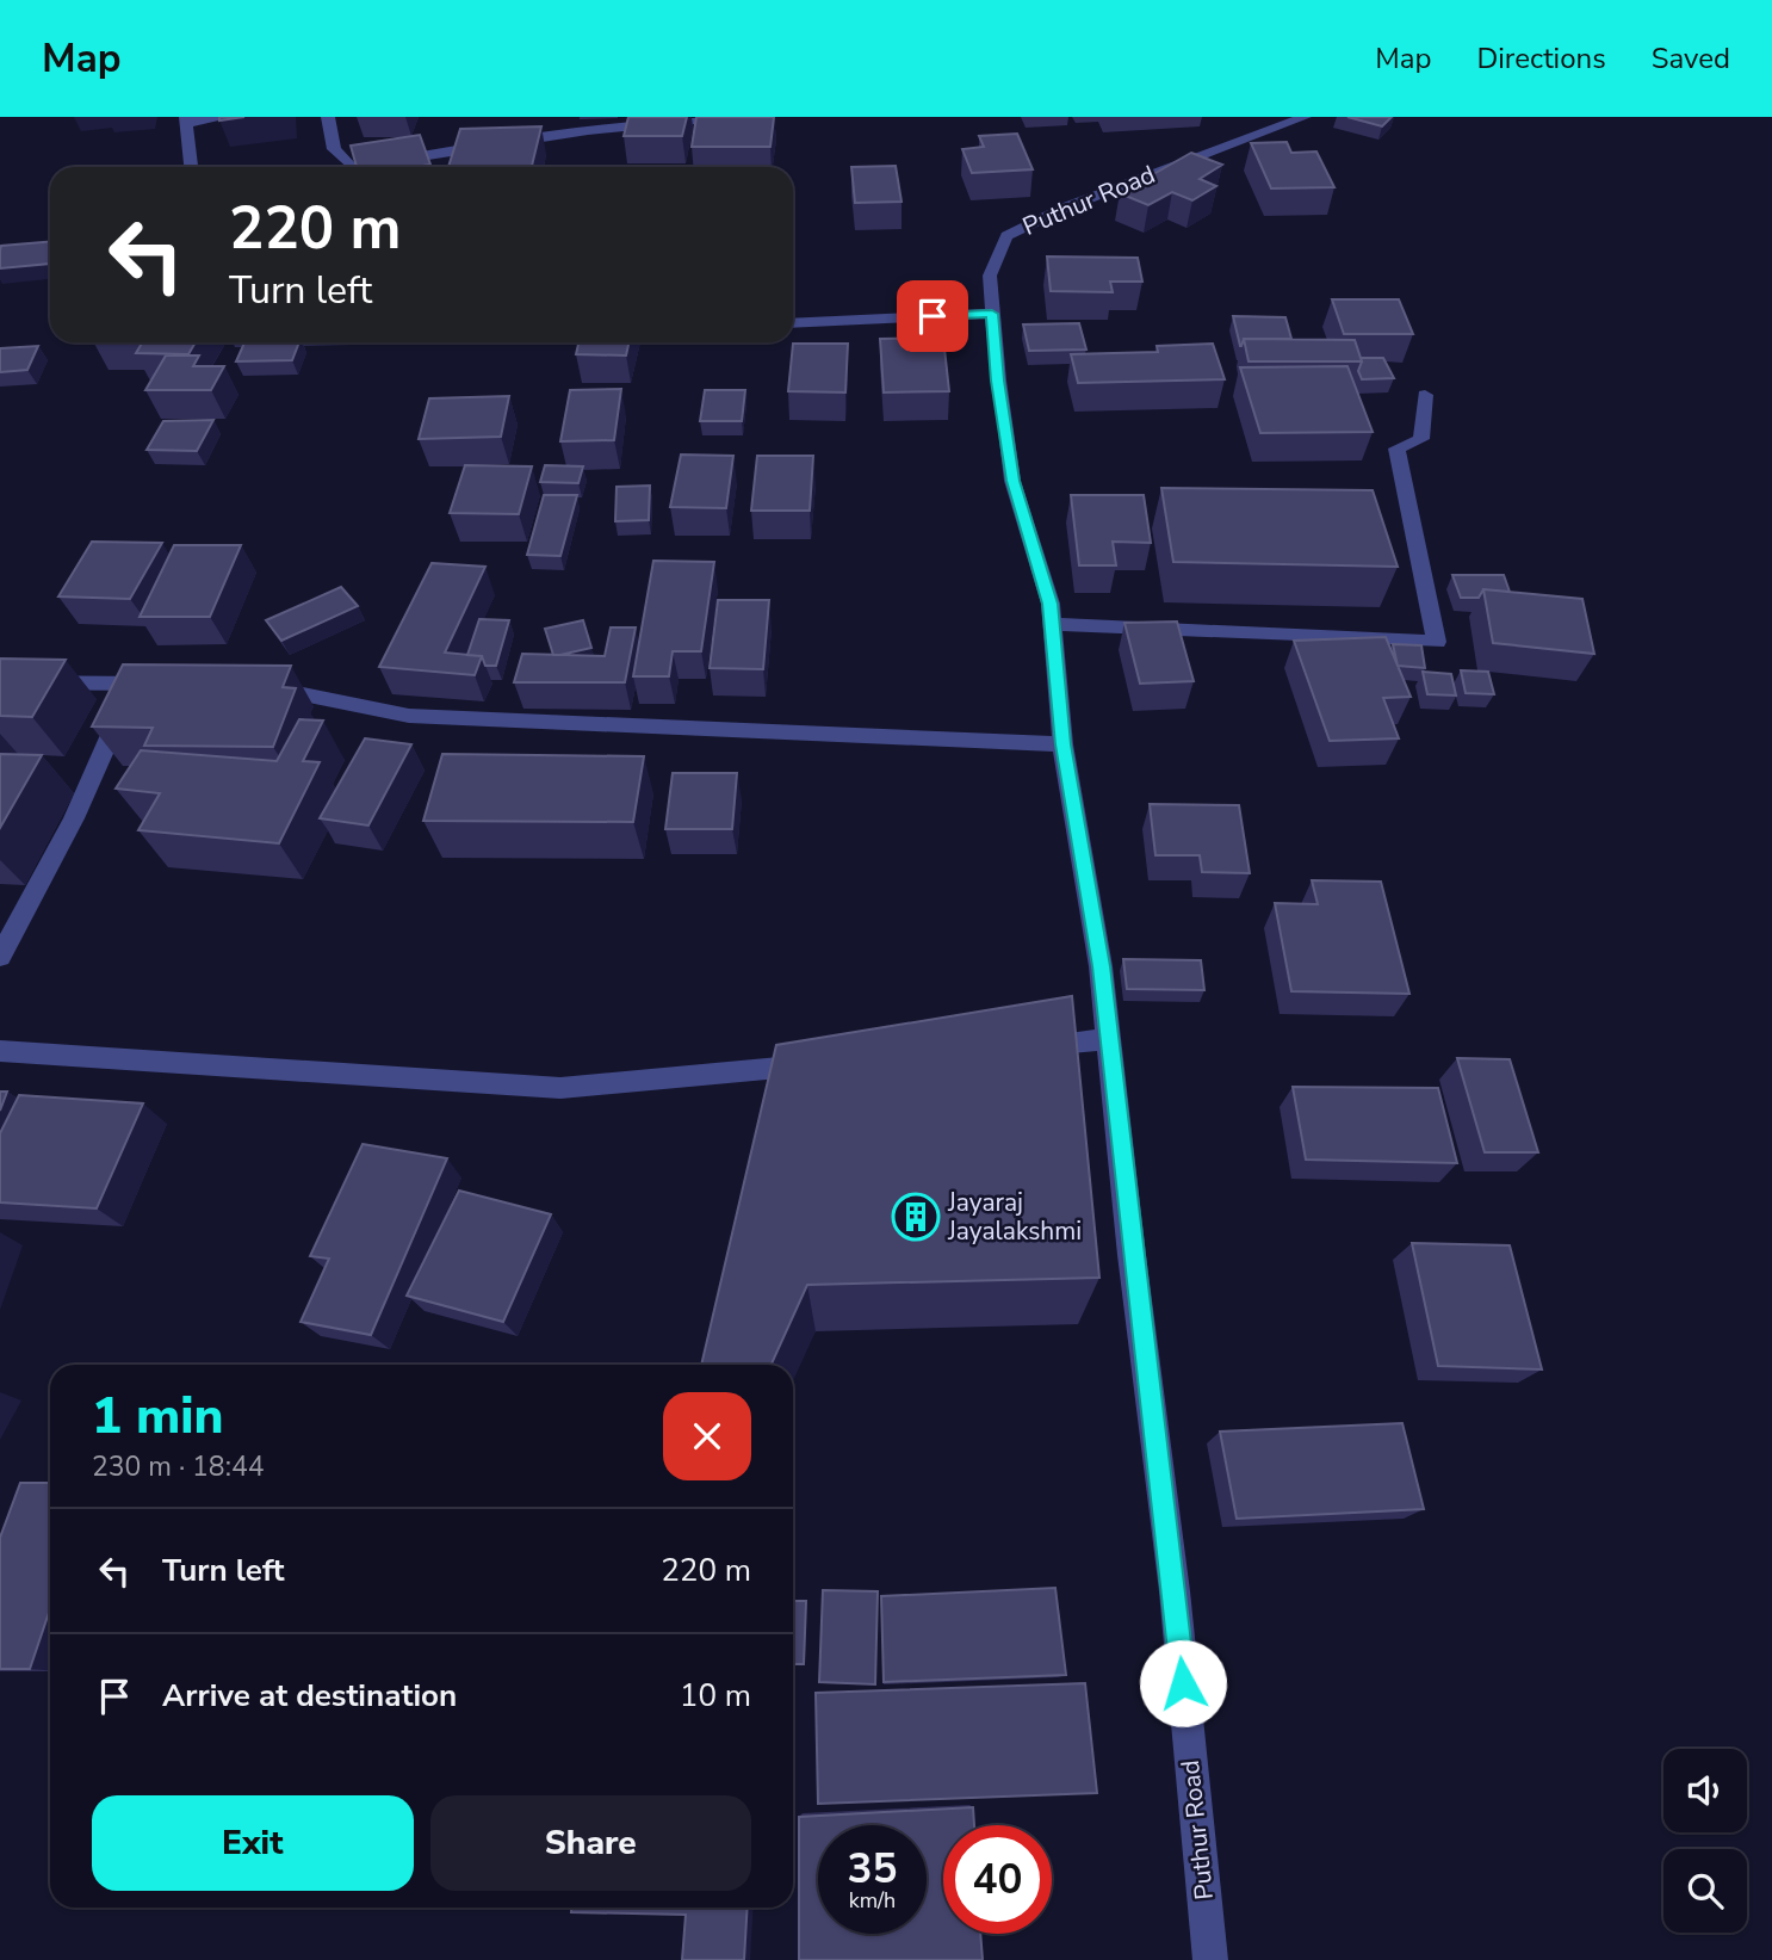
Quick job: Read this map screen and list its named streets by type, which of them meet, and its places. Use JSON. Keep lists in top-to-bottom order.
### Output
{
  "streets": {
    "street": ["Puthur Road"]
  },
  "places": {
    "building": ["Jayaraj Jayalakshmi"]
  },
  "page": {
    "header": "Map",
    "nav": ["Map", "Directions", "Saved"],
    "turn": ["220 m", "Turn left"],
    "heading": ["1 min", "230 m · 18:44"],
    "list": [
      {
        "name": "Turn left",
        "value": "220 m"
      },
      {
        "name": "Arrive at destination",
        "value": "10 m"
      }
    ],
    "buttons": ["Exit", "Share"],
    "speed": "35 km/h",
    "limit": "40"
  }
}
